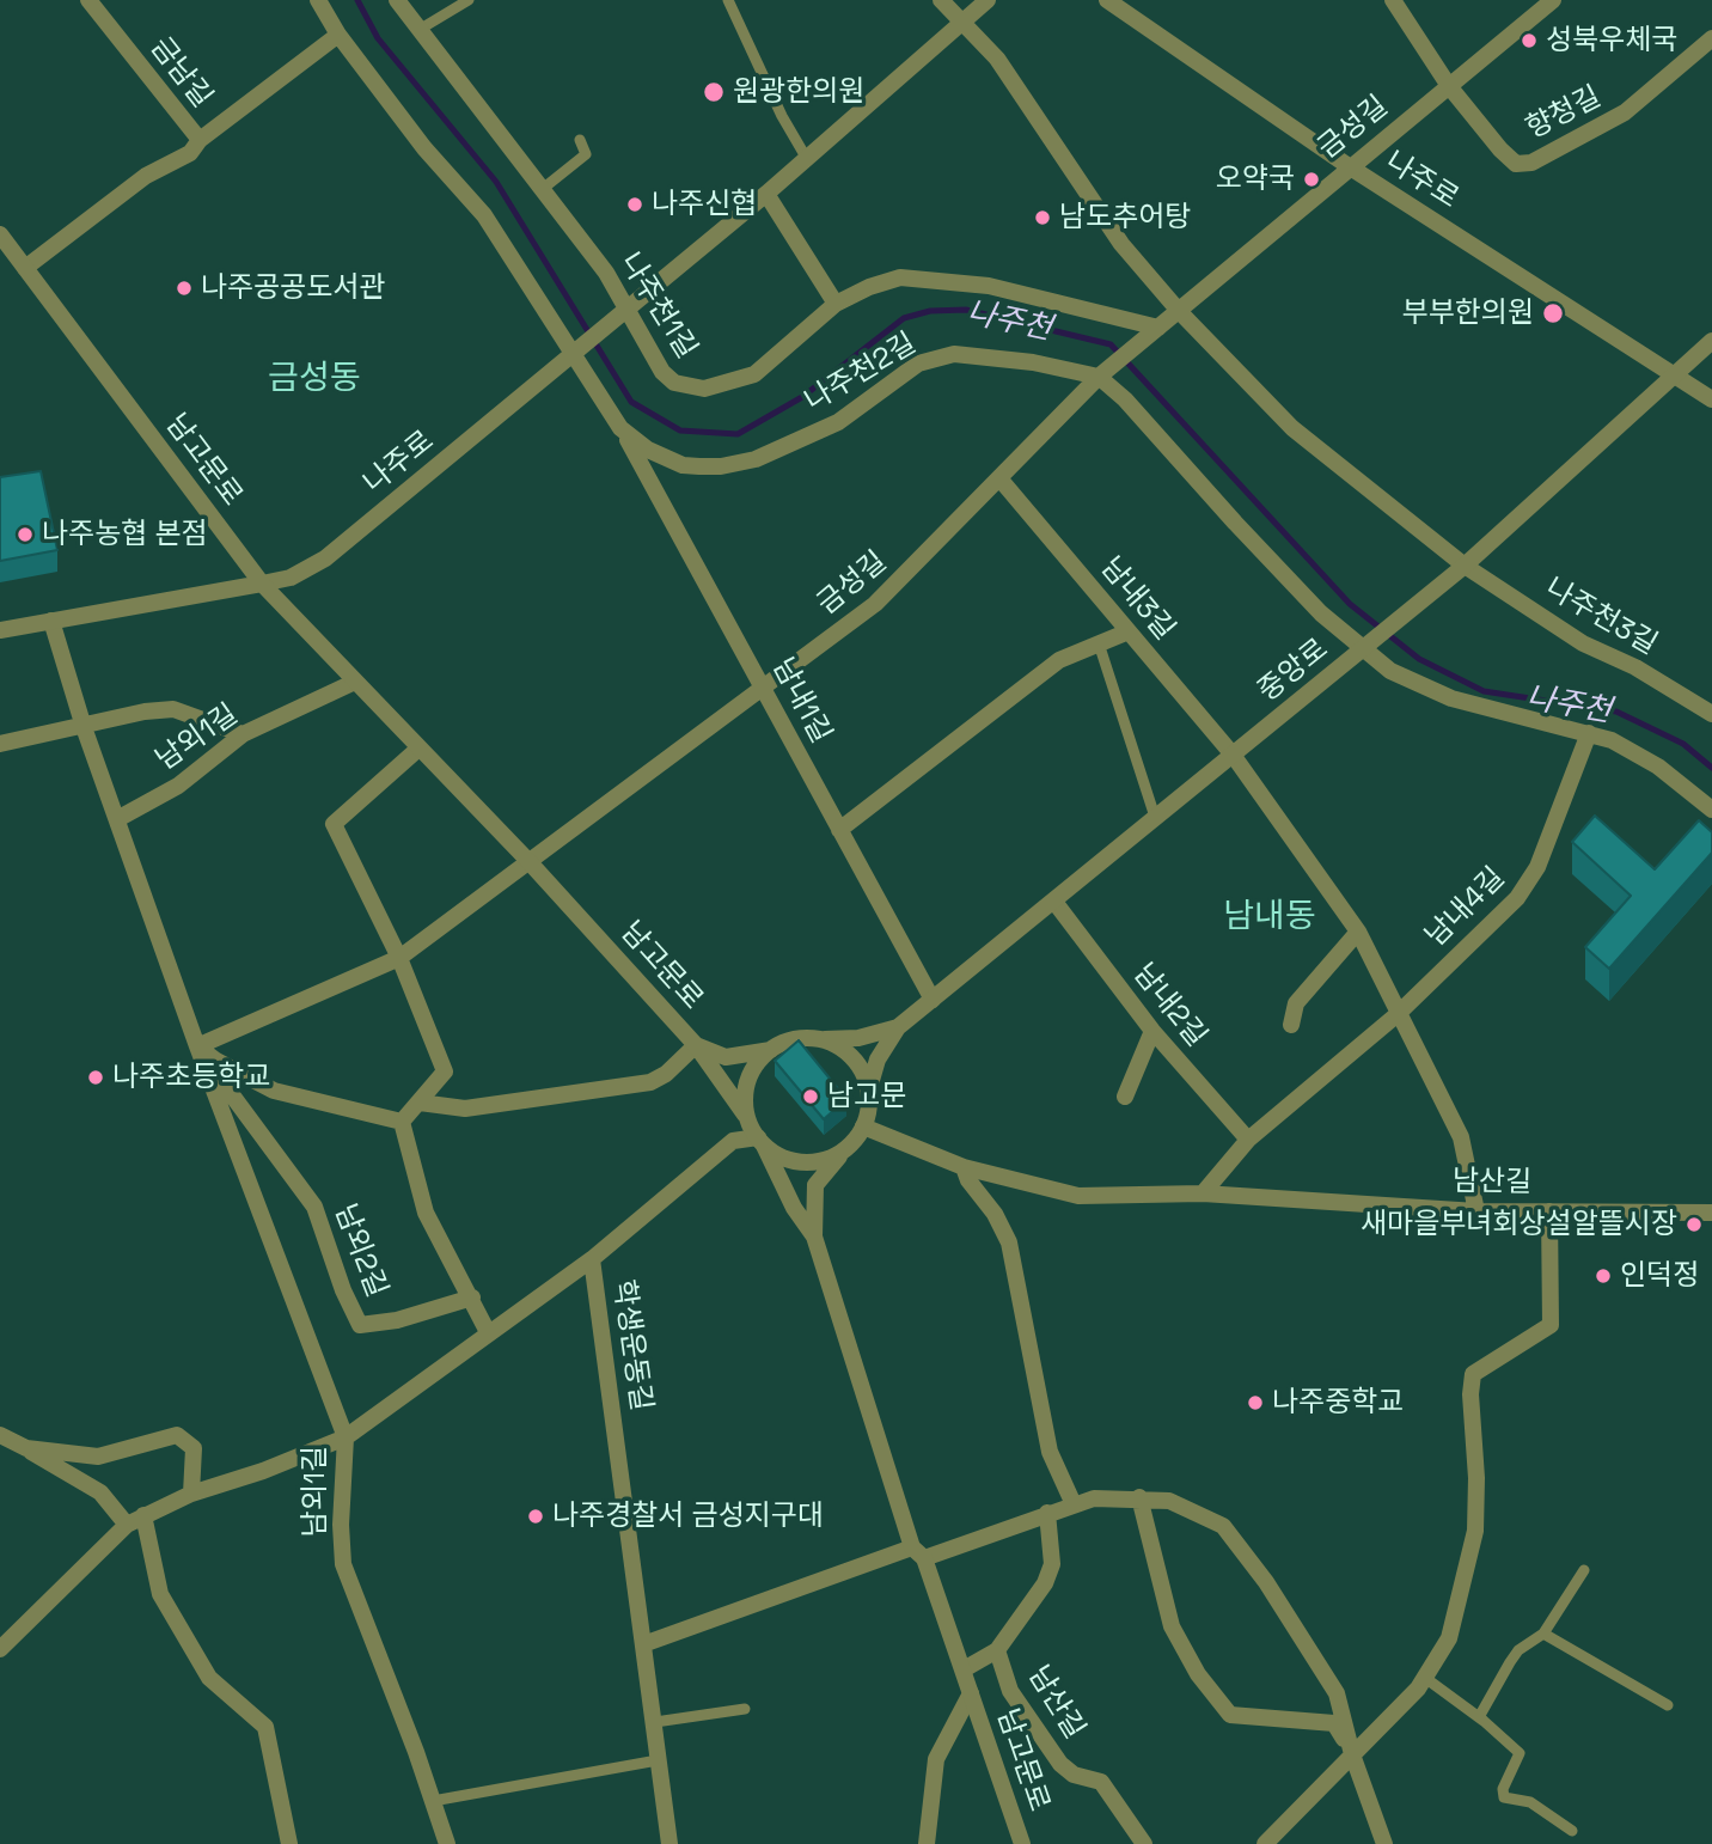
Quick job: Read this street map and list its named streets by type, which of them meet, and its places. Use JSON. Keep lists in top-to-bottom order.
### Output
{
  "streets": {
    "street": [
      "금남길",
      "향청길",
      "금성길",
      "나주로",
      "나주천1길",
      "나주천2길",
      "남고문로",
      "남내3길",
      "나주천3길",
      "중앙로",
      "남내1길",
      "남외1길",
      "남내4길",
      "남내2길",
      "남산길",
      "남외2길",
      "학생운동길"
    ]
  },
  "crossings": [
    ["향청길", "금성길"],
    ["금성길", "나주로"],
    ["금성길", "나주천1길"],
    ["금성길", "나주천2길"],
    ["금성길", "남고문로"],
    ["금성길", "남내3길"],
    ["금성길", "남내1길"],
    ["나주로", "나주천1길"],
    ["나주로", "나주천2길"],
    ["나주로", "남고문로"],
    ["나주로", "중앙로"],
    ["나주로", "남외1길"],
    ["나주천2길", "남내1길"],
    ["남고문로", "남외1길"],
    ["남내3길", "중앙로"],
    ["나주천3길", "중앙로"],
    ["중앙로", "남내1길"],
    ["중앙로", "남내2길"],
    ["남내4길", "남내2길"],
    ["남내4길", "남산길"],
    ["남산길", "학생운동길"]
  ],
  "districts": ["금성동", "남내동"],
  "water": ["나주천"],
  "places": [
    "성북우체국",
    "원광한의원",
    "오약국",
    "나주신협",
    "남도추어탕",
    "나주공공도서관",
    "부부한의원",
    "나주농협 본점",
    "나주초등학교",
    "남고문",
    "새마을부녀회상설알뜰시장",
    "인덕정",
    "나주중학교",
    "나주경찰서 금성지구대"
  ]
}
